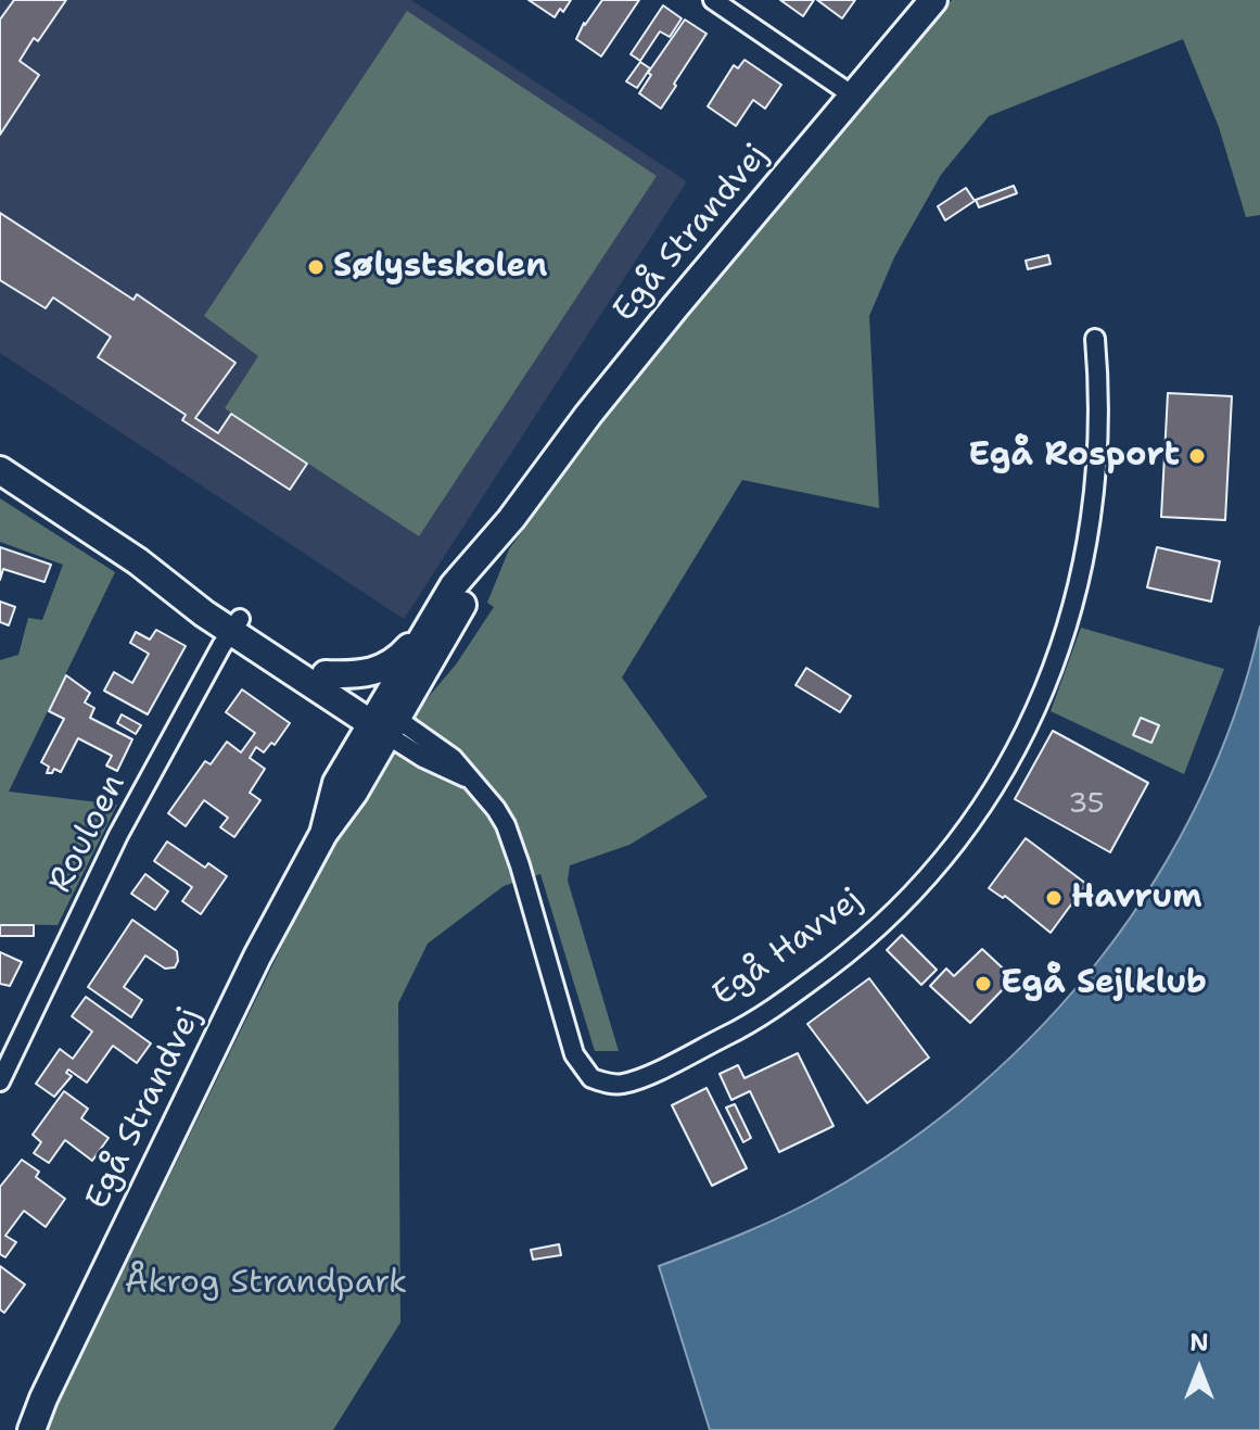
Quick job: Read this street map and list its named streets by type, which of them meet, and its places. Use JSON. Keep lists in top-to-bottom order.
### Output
{
  "streets": {
    "street": ["Egå Strandvej", "Rouloen", "Egå Havvej"]
  },
  "crossings": [
    ["Egå Strandvej", "Egå Havvej"],
    ["Rouloen", "Egå Havvej"]
  ],
  "parks": ["Åkrog Strandpark"],
  "places": [
    "Sølystskolen",
    "Egå Rosport",
    "Havrum",
    "Egå Sejlklub"
  ],
  "house_numbers": ["35"],
  "north": "top"
}
